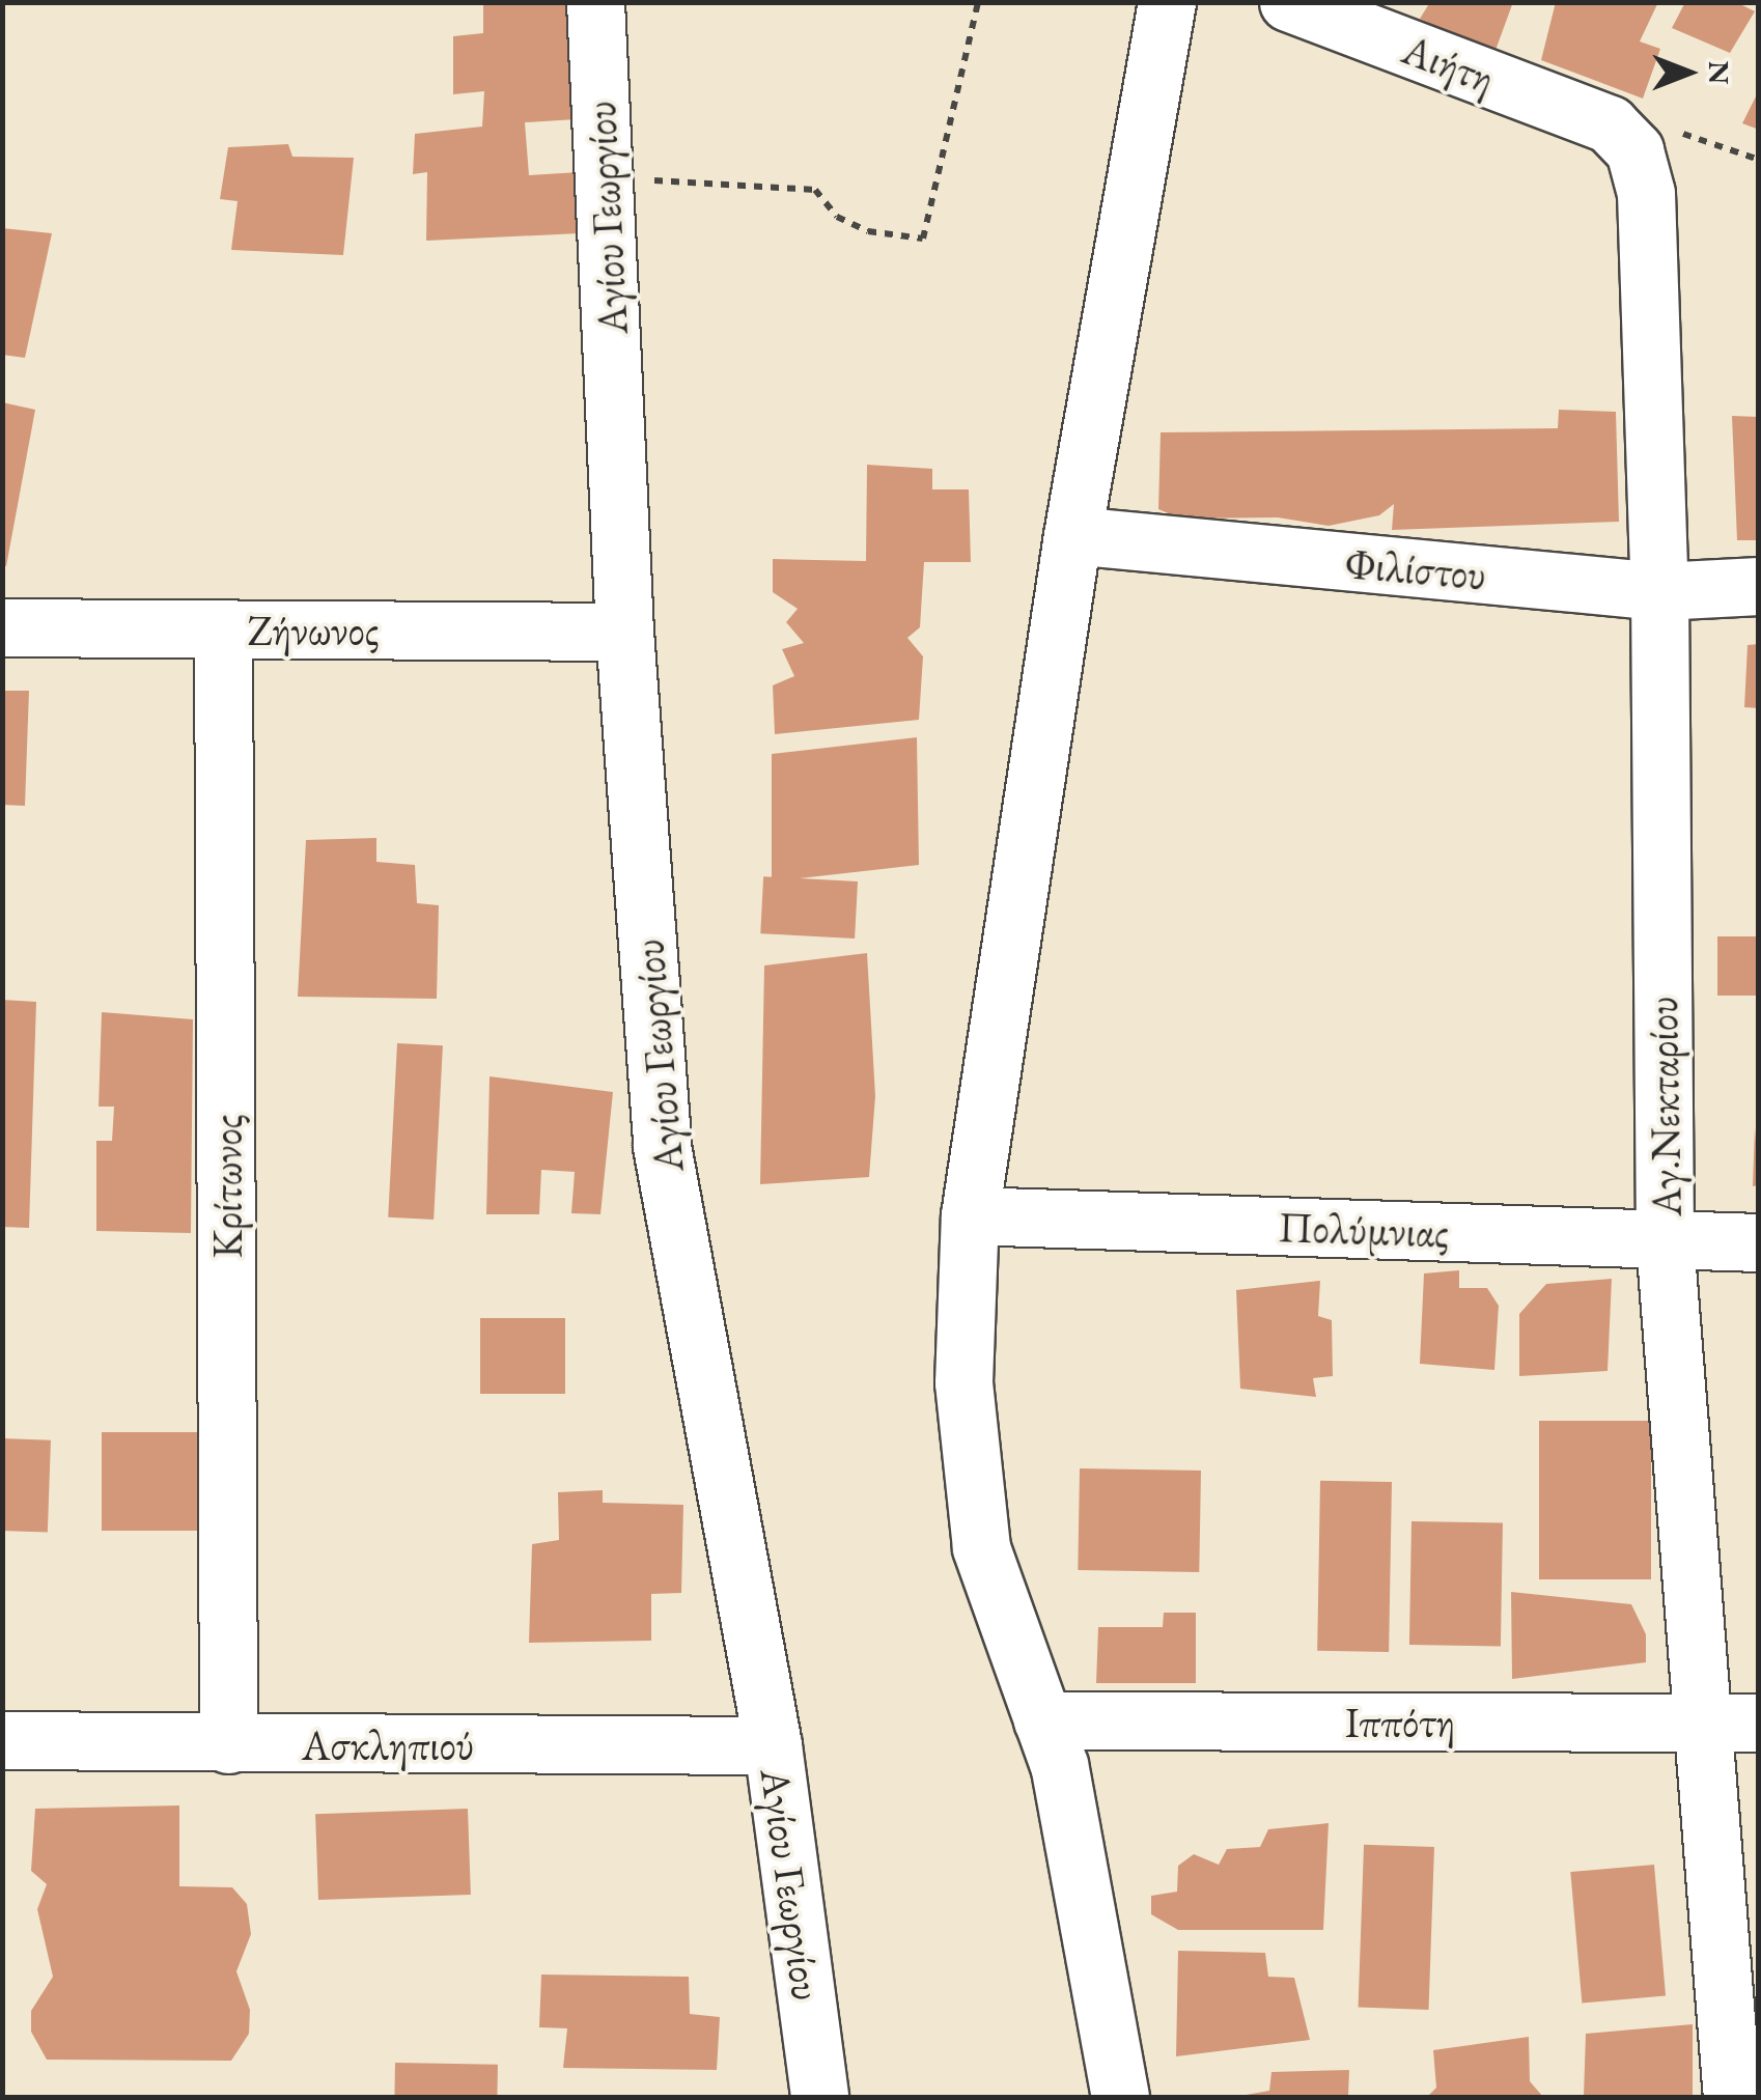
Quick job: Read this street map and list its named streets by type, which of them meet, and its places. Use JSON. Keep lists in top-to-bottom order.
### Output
{
  "streets": {
    "street": [
      "Αιήτη",
      "Αγίου Γεωργίου",
      "Φιλίστου",
      "Ζήνωνος",
      "Αγ.Νεκταρίου",
      "Κρίτωνος",
      "Πολύμνιας",
      "Ιππότη",
      "Ασκληπιού"
    ]
  },
  "crossings": [
    ["Αιήτη", "Αγ.Νεκταρίου"],
    ["Αγίου Γεωργίου", "Ζήνωνος"],
    ["Αγίου Γεωργίου", "Ασκληπιού"],
    ["Φιλίστου", "Αγ.Νεκταρίου"],
    ["Ζήνωνος", "Κρίτωνος"],
    ["Αγ.Νεκταρίου", "Πολύμνιας"],
    ["Αγ.Νεκταρίου", "Ιππότη"],
    ["Κρίτωνος", "Ασκληπιού"]
  ],
  "north": "right"
}
